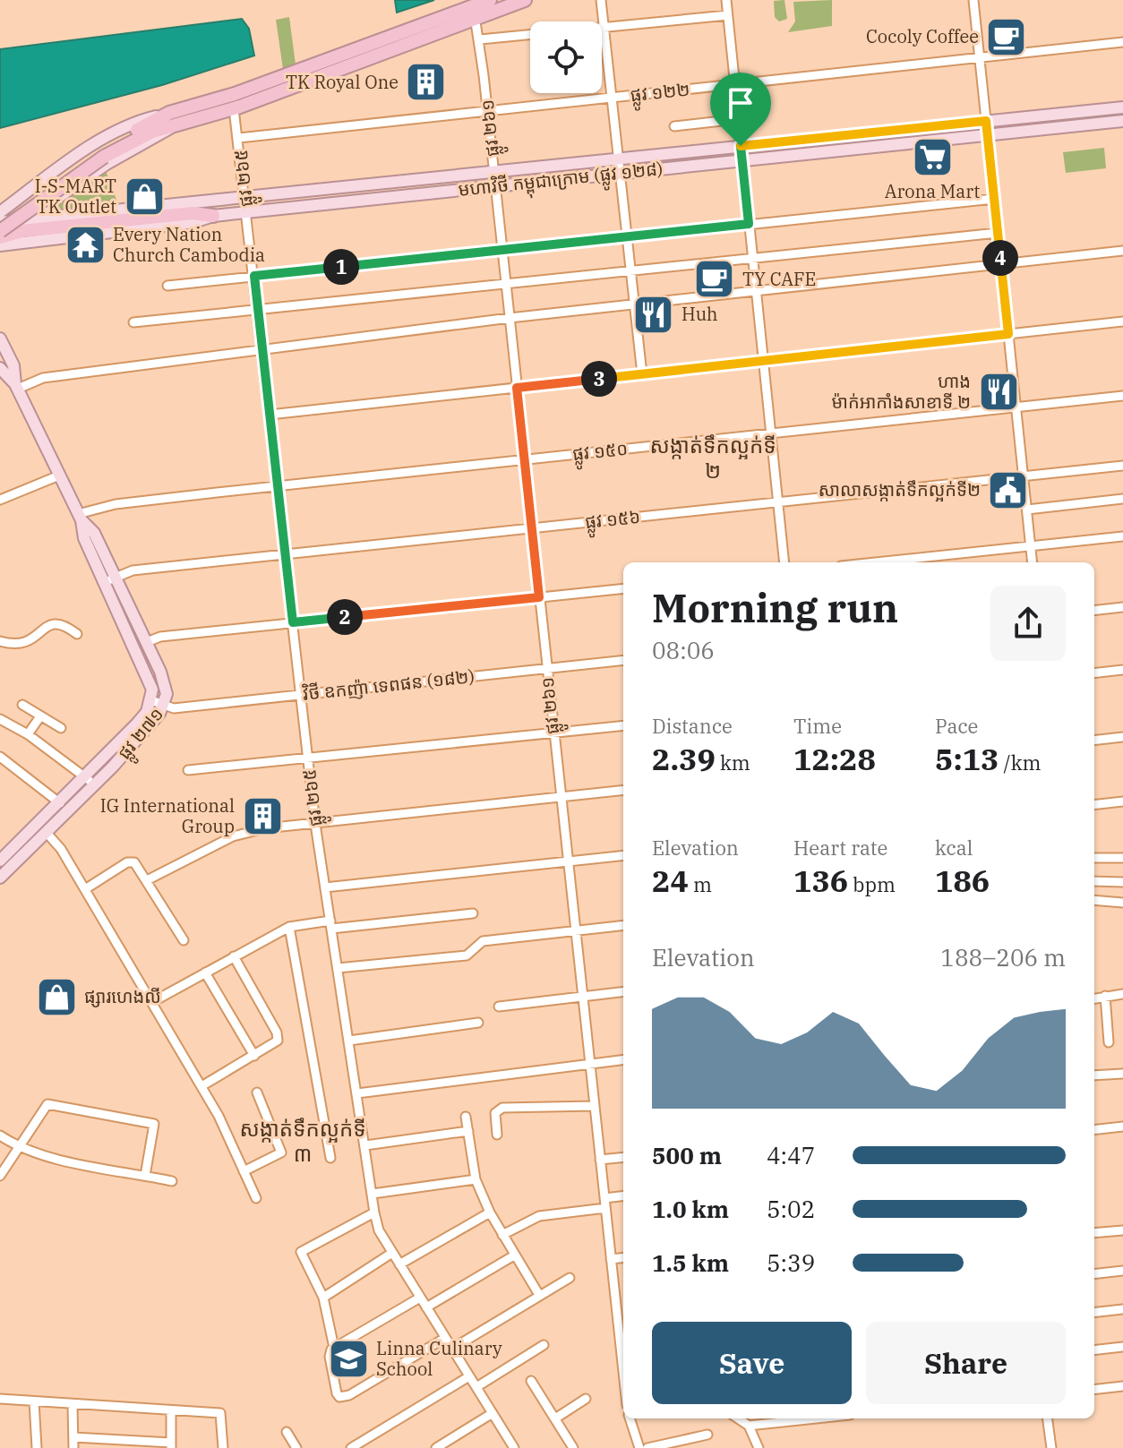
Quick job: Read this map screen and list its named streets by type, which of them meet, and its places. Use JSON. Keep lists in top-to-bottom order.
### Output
{
  "streets": {
    "main road": ["មហាវិថី កម្ពុជាក្រោម (ផ្លូវ ១២៨)", "ផ្លូវ ២៧១"],
    "street": [
      "ផ្លូវ ១២២",
      "ផ្លូវ ២៦១",
      "ផ្លូវ ២៦៥",
      "ផ្លូវ ១៥០",
      "ផ្លូវ ១៥៦",
      "វិថី ឧកញ៉ា ទេពផន (១៨២)"
    ]
  },
  "crossings": [
    ["ផ្លូវ ១២២", "ផ្លូវ ២៦១"],
    ["ផ្លូវ ១២២", "ផ្លូវ ២៦៥"],
    ["ផ្លូវ ២៦១", "មហាវិថី កម្ពុជាក្រោម (ផ្លូវ ១២៨)"],
    ["ផ្លូវ ២៦១", "ផ្លូវ ១៥០"],
    ["ផ្លូវ ២៦១", "ផ្លូវ ១៥៦"],
    ["ផ្លូវ ២៦១", "វិថី ឧកញ៉ា ទេពផន (១៨២)"],
    ["ផ្លូវ ២៦៥", "មហាវិថី កម្ពុជាក្រោម (ផ្លូវ ១២៨)"],
    ["ផ្លូវ ២៦៥", "ផ្លូវ ១៥០"],
    ["ផ្លូវ ២៦៥", "ផ្លូវ ១៥៦"],
    ["ផ្លូវ ២៦៥", "វិថី ឧកញ៉ា ទេពផន (១៨២)"],
    ["ផ្លូវ ១៥០", "ផ្លូវ ២៧១"],
    ["ផ្លូវ ១៥៦", "ផ្លូវ ២៧១"],
    ["វិថី ឧកញ៉ា ទេពផន (១៨២)", "ផ្លូវ ២៧១"]
  ],
  "districts": ["សង្កាត់ទឹកល្អក់ទី ២", "សង្កាត់ទឹកល្អក់ទី ៣"],
  "places": {
    "cafe": ["Cocoly Coffee", "TY CAFE"],
    "building": ["TK Royal One", "IG International Group"],
    "supermarket": ["Arona Mart"],
    "shop": ["I-S-MART TK Outlet", "ផ្សារហេងលី"],
    "temple": ["Every Nation Church Cambodia"],
    "restaurant": ["Huh", "ហាង ម៉ាក់អាកាំងសាខាទី ២"],
    "public building": ["សាលាសង្កាត់ទឹកល្អក់ទី២"],
    "school or university": ["Linna Culinary School"]
  },
  "page": {
    "pins": [
      "4",
      "1",
      "3",
      "2"
    ],
    "heading": ["Morning run", "08:06"],
    "stats": [
      ["Distance", "2.39 km"],
      ["Time", "12:28"],
      ["Pace", "5:13 /km"],
      ["Elevation", "24 m"],
      ["Heart rate", "136 bpm"],
      ["kcal", "186"]
    ],
    "chart": ["Elevation", "188–206 m"],
    "list": [
      {
        "name": "500 m",
        "note": "4:47"
      },
      {
        "name": "1.0 km",
        "note": "5:02"
      },
      {
        "name": "1.5 km",
        "note": "5:39"
      }
    ],
    "buttons": ["Save", "Share"]
  }
}
